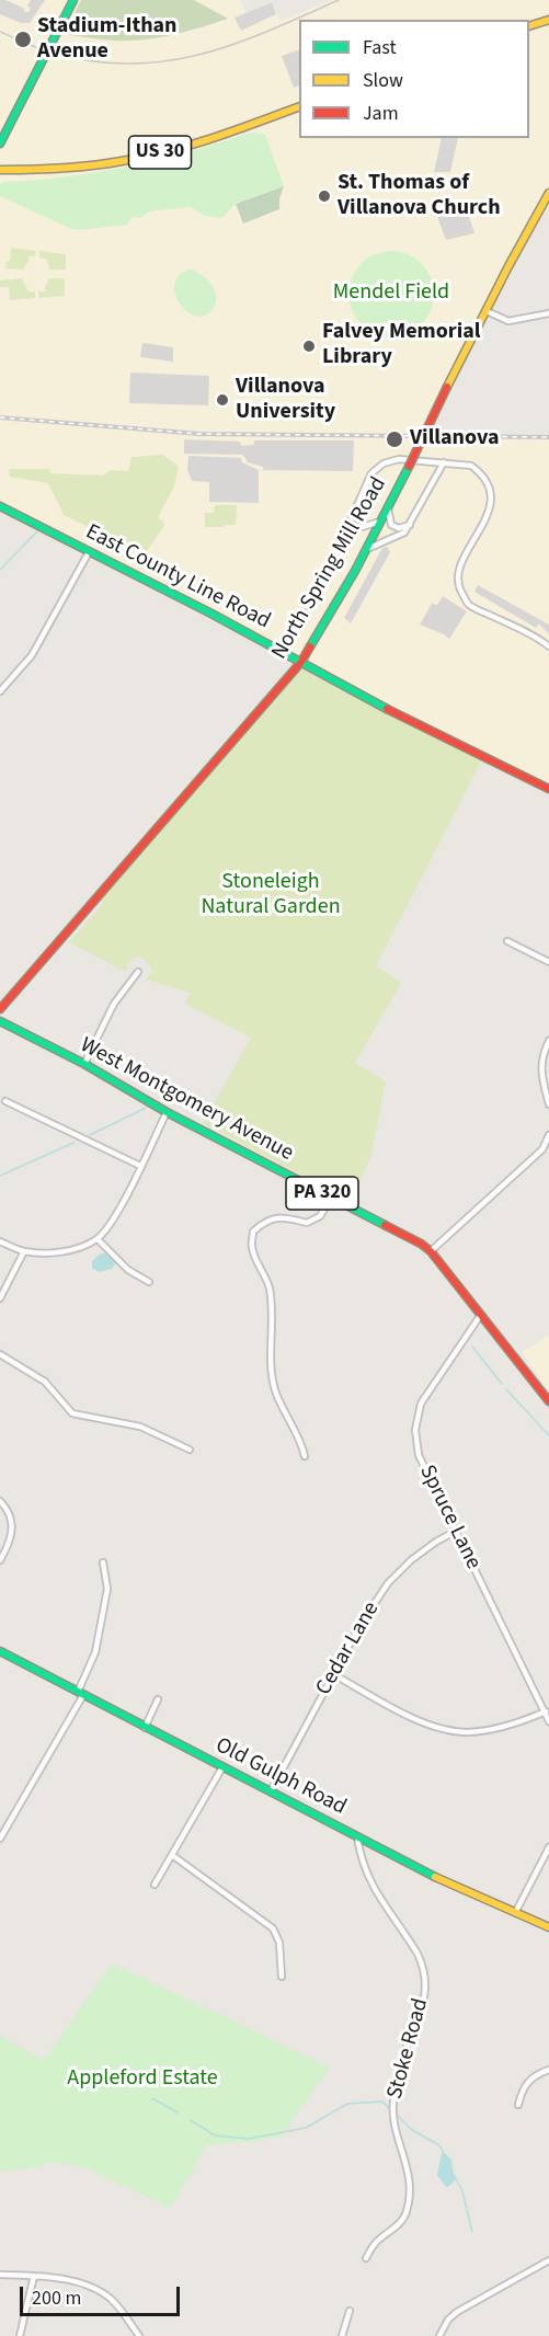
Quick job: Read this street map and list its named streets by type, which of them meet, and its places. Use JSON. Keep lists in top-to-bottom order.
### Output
{
  "streets": {
    "main road": [
      "US 30",
      "North Spring Mill Road",
      "East County Line Road",
      "West Montgomery Avenue",
      "PA 320",
      "Old Gulph Road"
    ],
    "street": ["Spruce Lane", "Cedar Lane", "Stoke Road"]
  },
  "crossings": [
    ["North Spring Mill Road", "East County Line Road"],
    ["West Montgomery Avenue", "Spruce Lane"],
    ["Spruce Lane", "Cedar Lane"],
    ["Cedar Lane", "Old Gulph Road"],
    ["Old Gulph Road", "Stoke Road"]
  ],
  "parks": ["Mendel Field", "Stoneleigh Natural Garden", "Appleford Estate"],
  "places": [
    "Stadium-Ithan Avenue",
    "St. Thomas of Villanova Church",
    "Falvey Memorial Library",
    "Villanova University",
    "Villanova"
  ],
  "legend": ["Fast", "Slow", "Jam"],
  "scale_bar": "200 m"
}
